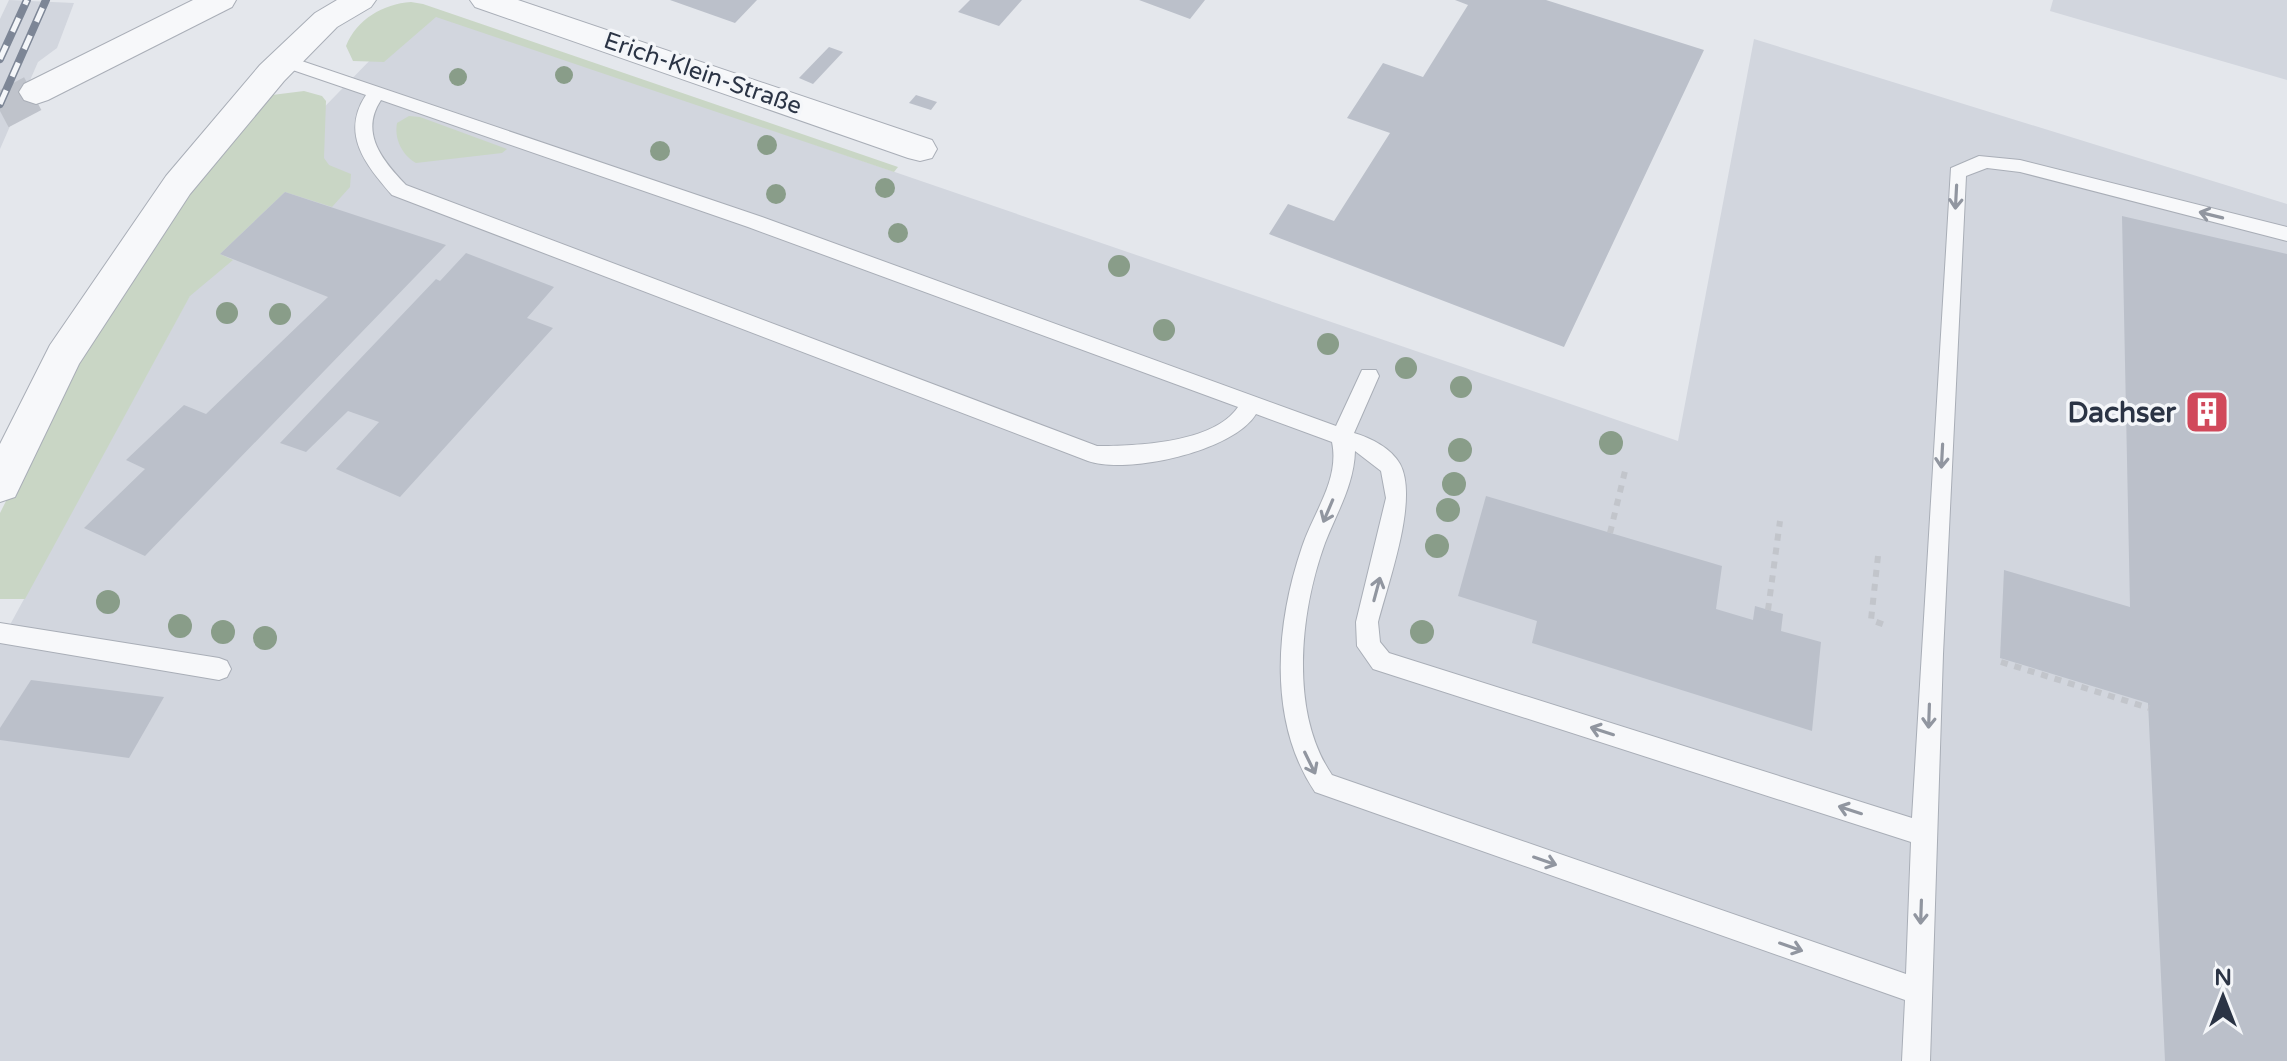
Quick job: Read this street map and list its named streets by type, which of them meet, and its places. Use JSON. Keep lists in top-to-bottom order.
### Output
{
  "streets": {
    "street": ["Erich-Klein-Straße"]
  },
  "places": {
    "building": ["Dachser"]
  },
  "north": "top"
}
